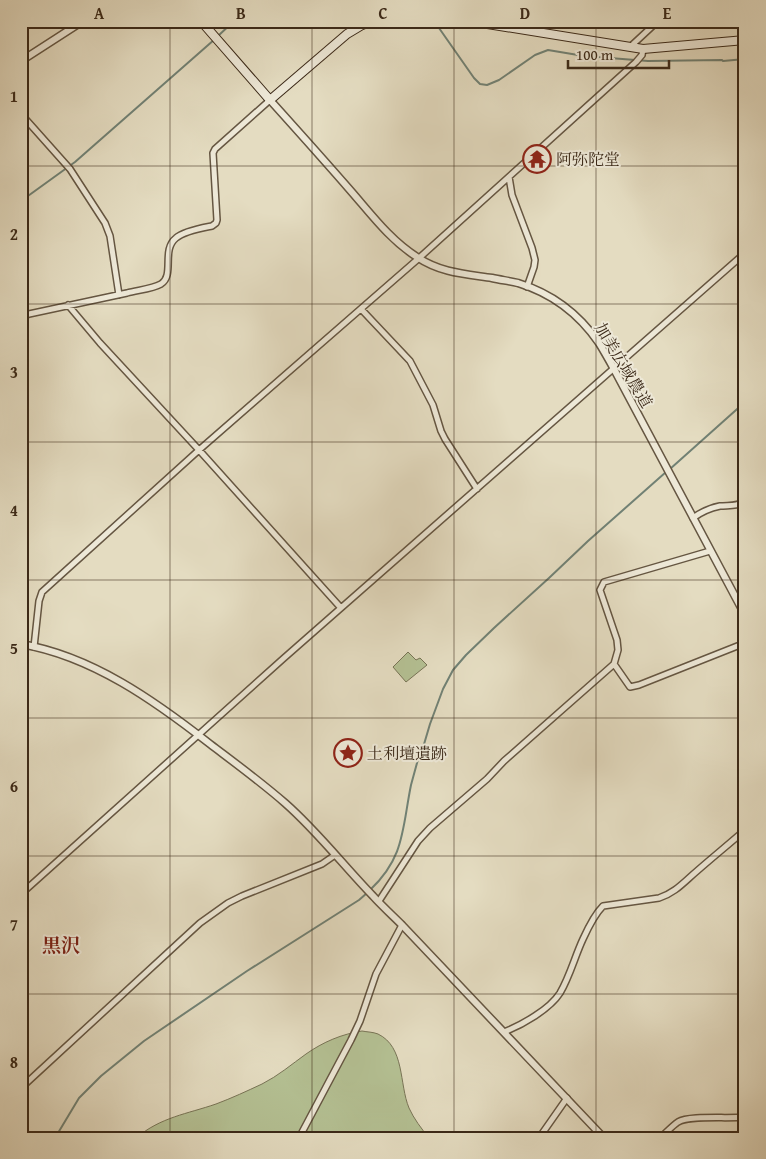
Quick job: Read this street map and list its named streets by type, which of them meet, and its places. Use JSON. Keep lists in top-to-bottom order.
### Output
{
  "streets": {
    "street": ["加美広域農道"]
  },
  "districts": ["黒沢"],
  "places": {
    "temple": ["阿弥陀堂"],
    "place": ["土利壇遺跡"]
  },
  "scale_bar": "100 m",
  "grid": {
    "columns": [
      "A",
      "B",
      "C",
      "D",
      "E"
    ],
    "rows": [
      "1",
      "2",
      "3",
      "4",
      "5",
      "6",
      "7",
      "8"
    ]
  }
}
